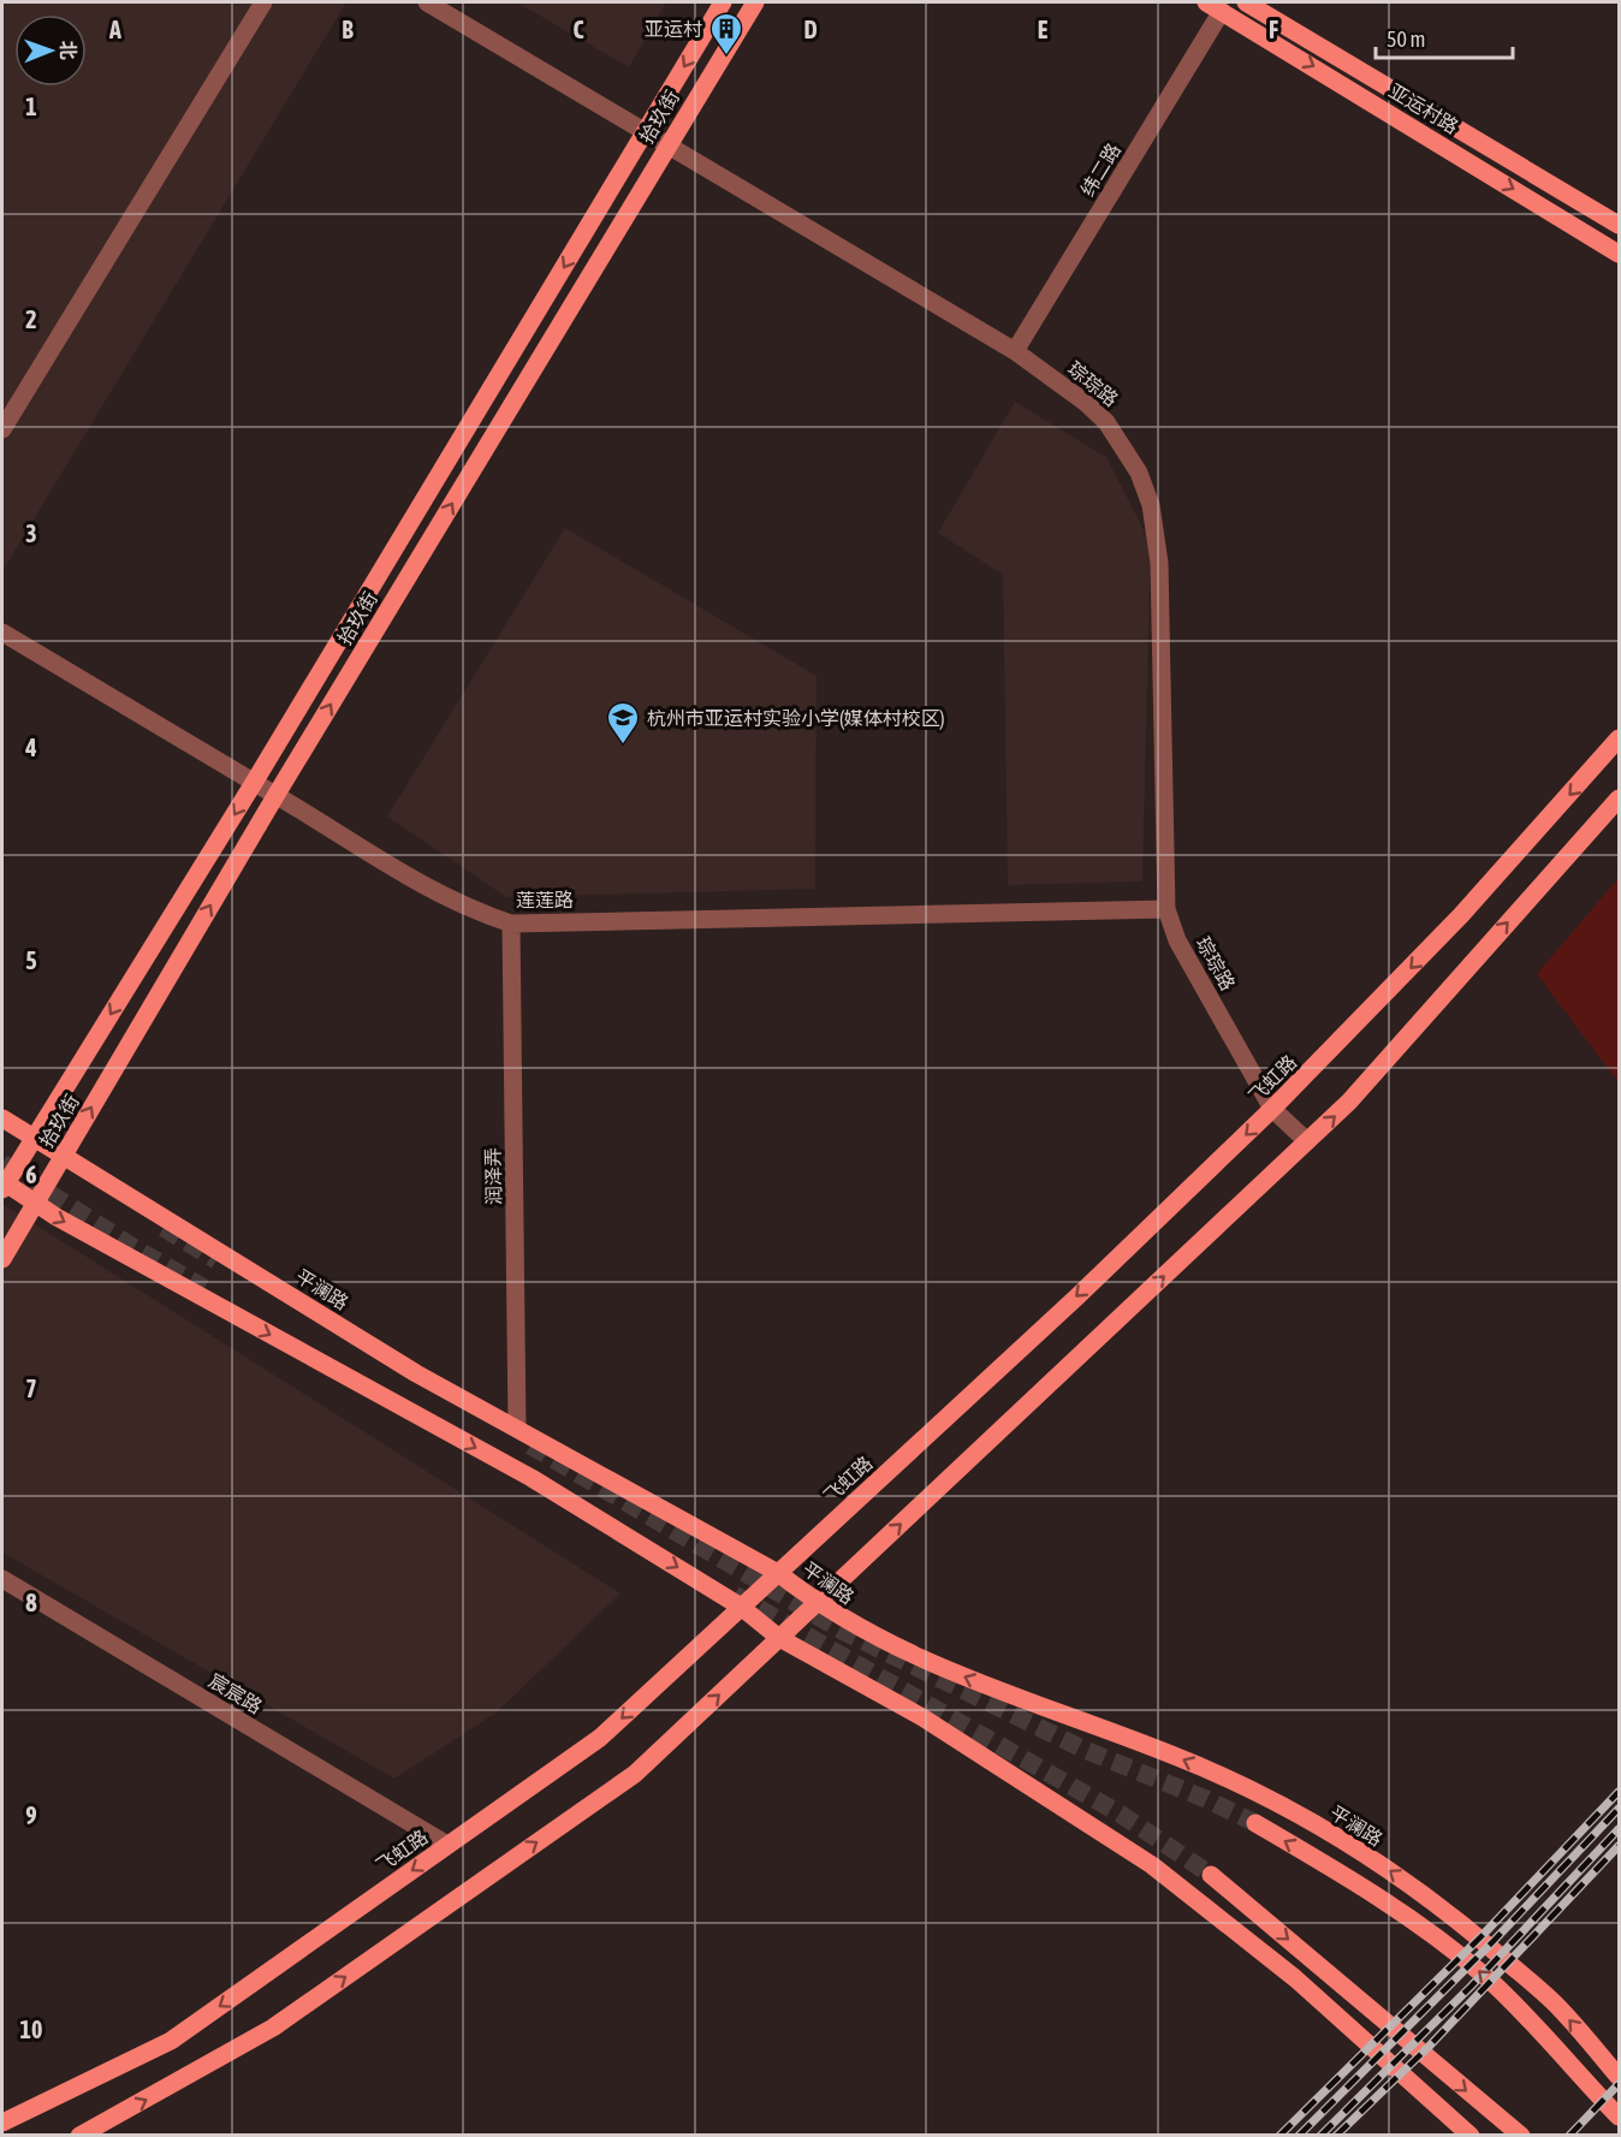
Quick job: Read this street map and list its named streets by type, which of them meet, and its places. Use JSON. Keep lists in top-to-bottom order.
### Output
{
  "streets": {
    "main road": [
      "亚运村路",
      "拾玖街",
      "飞虹路",
      "平澜路"
    ],
    "street": [
      "纬二路",
      "琮琮路",
      "莲莲路",
      "润泽弄",
      "宸宸路"
    ]
  },
  "crossings": [
    ["亚运村路", "纬二路"],
    ["拾玖街", "琮琮路"],
    ["拾玖街", "莲莲路"],
    ["拾玖街", "平澜路"],
    ["纬二路", "琮琮路"],
    ["琮琮路", "莲莲路"],
    ["琮琮路", "飞虹路"],
    ["莲莲路", "润泽弄"],
    ["飞虹路", "平澜路"],
    ["飞虹路", "宸宸路"],
    ["润泽弄", "平澜路"]
  ],
  "places": {
    "building": ["亚运村"],
    "school or university": ["杭州市亚运村实验小学(媒体村校区)"]
  },
  "scale_bar": "50 m",
  "north": "right",
  "grid": {
    "columns": [
      "A",
      "B",
      "C",
      "D",
      "E",
      "F"
    ],
    "rows": [
      "1",
      "2",
      "3",
      "4",
      "5",
      "6",
      "7",
      "8",
      "9",
      "10"
    ]
  }
}
